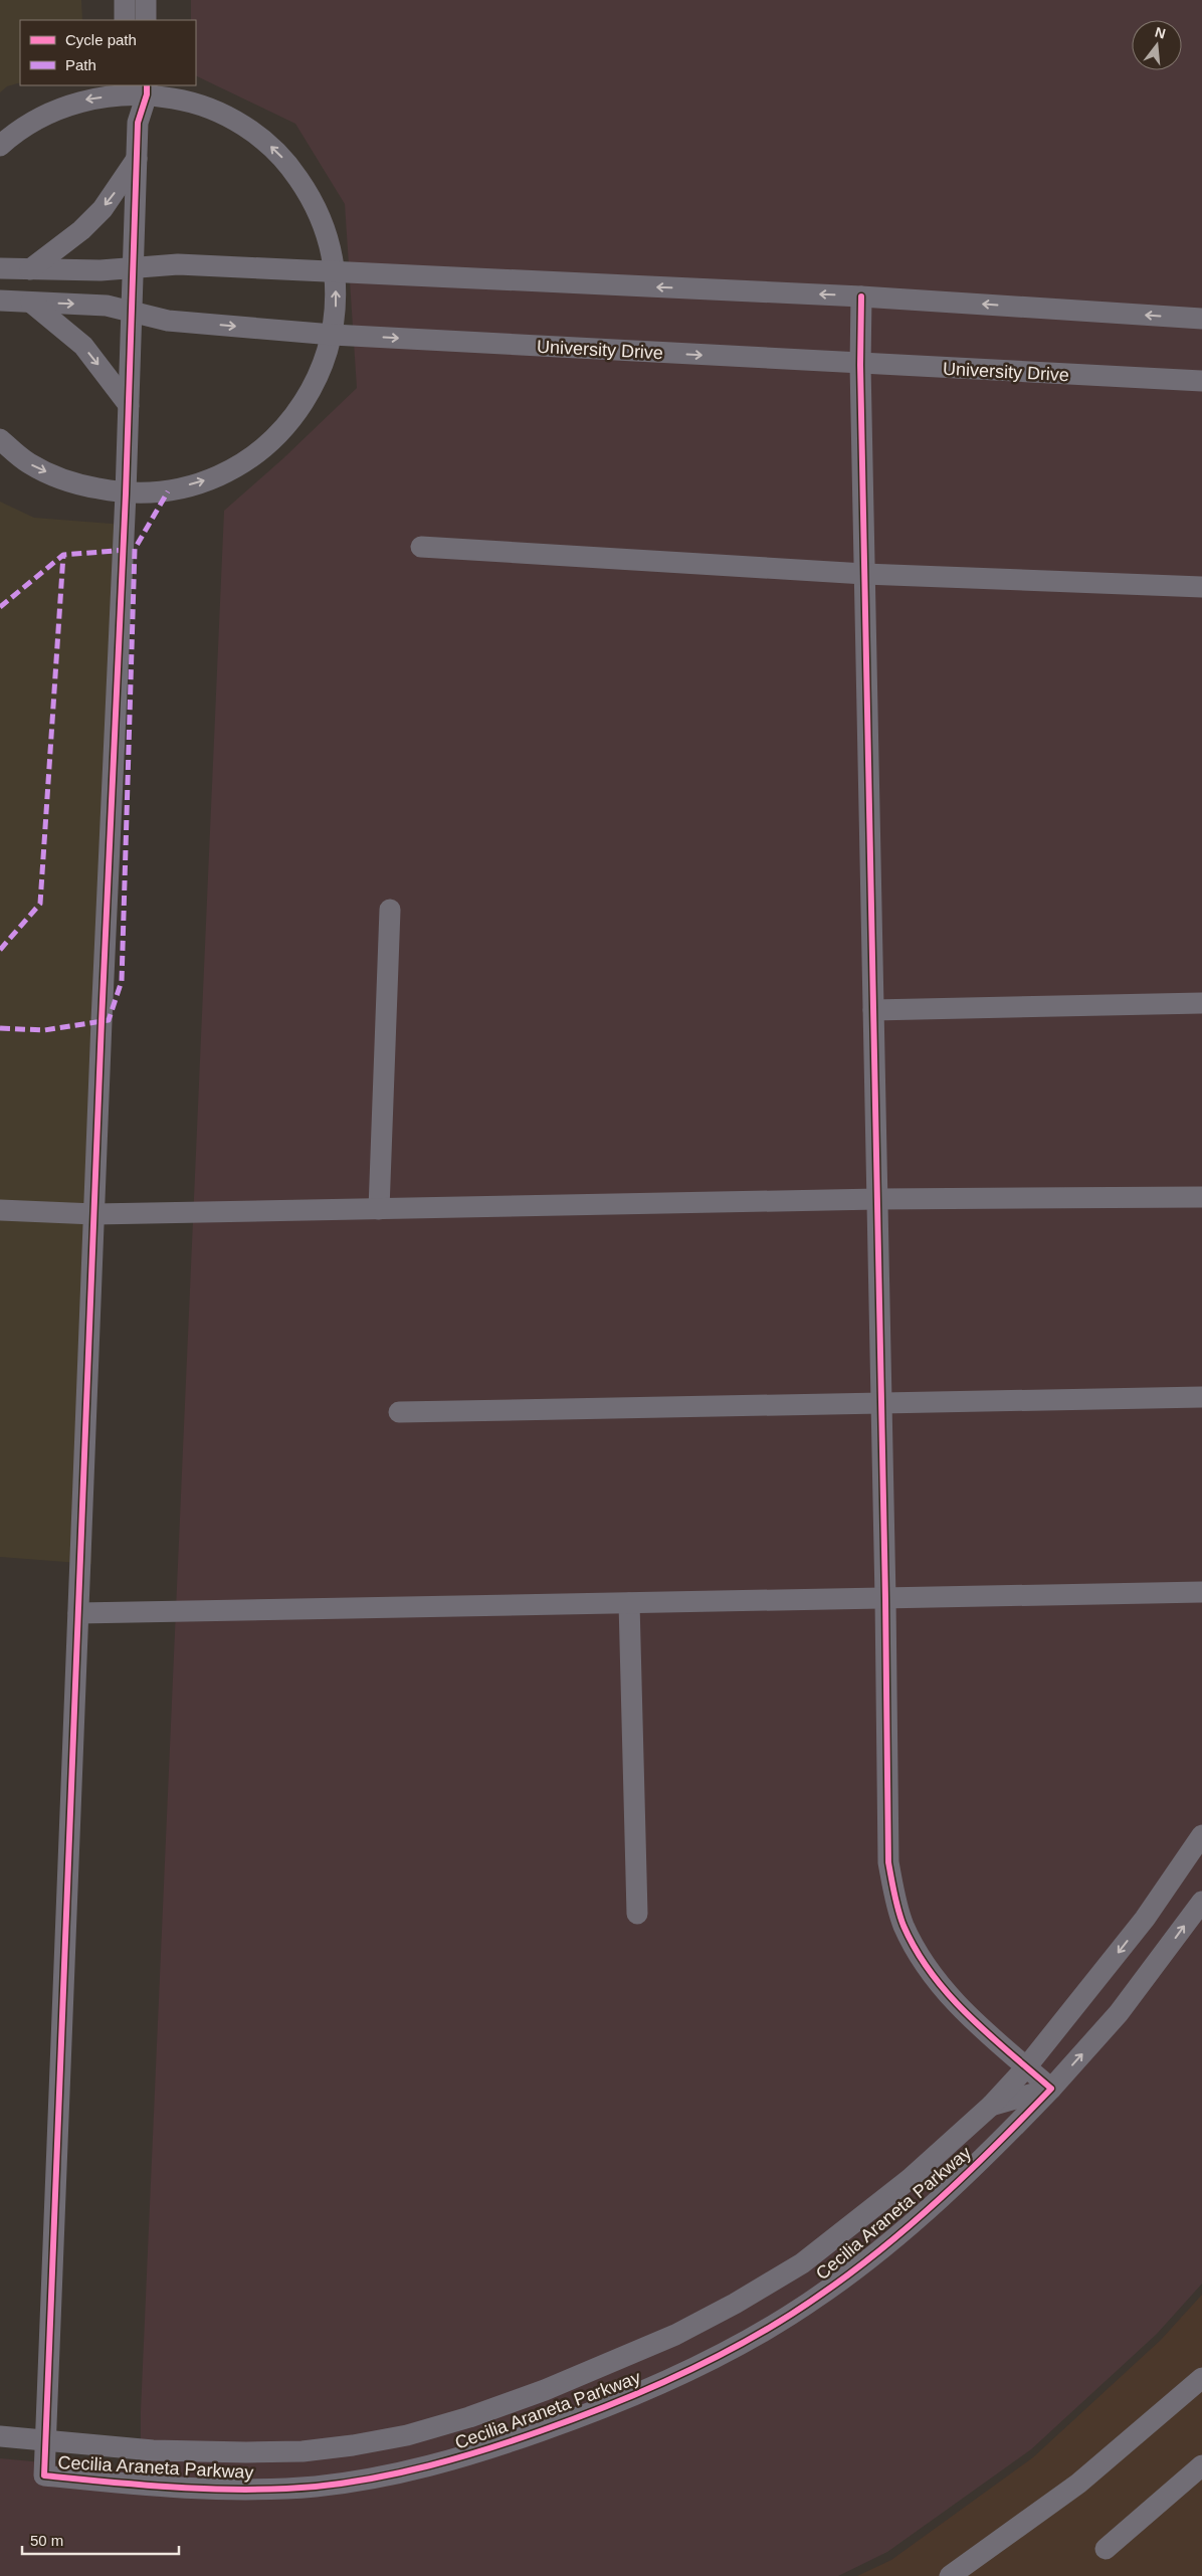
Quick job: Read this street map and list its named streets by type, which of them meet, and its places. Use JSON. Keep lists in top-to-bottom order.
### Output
{
  "streets": {
    "street": ["University Drive", "Cecilia Araneta Parkway"]
  },
  "legend": ["Cycle path", "Path"],
  "scale_bar": "50 m",
  "north": "top"
}
